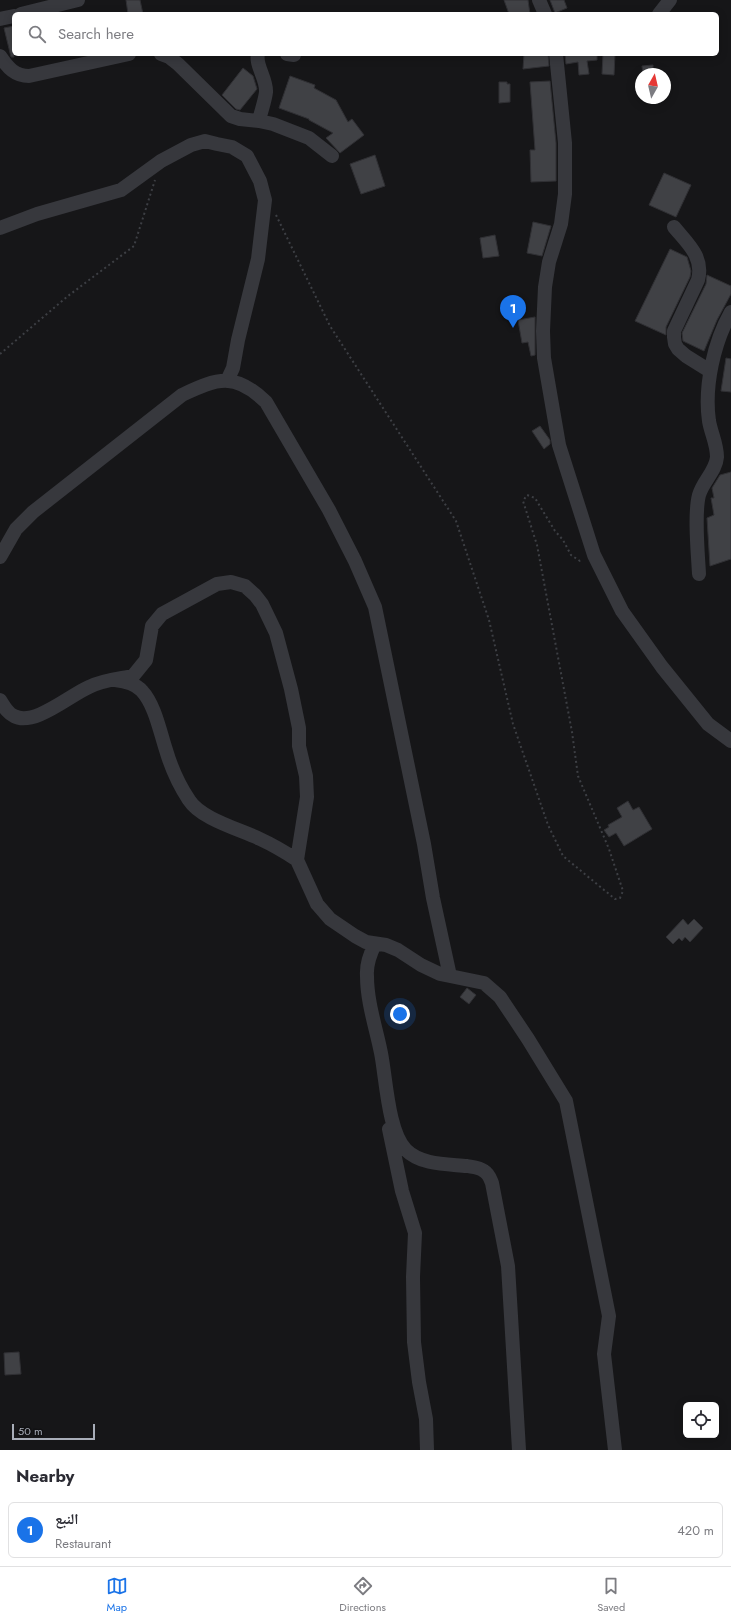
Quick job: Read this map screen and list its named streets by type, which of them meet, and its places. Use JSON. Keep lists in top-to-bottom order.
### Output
{
  "scale_bar": "50 m",
  "north": "top",
  "page": {
    "search": "Search here",
    "pins": "1",
    "scale": "50 m",
    "heading": "Nearby",
    "list": [
      {
        "mark": "1",
        "name": "النبع",
        "note": "Restaurant",
        "value": "420 m"
      }
    ],
    "nav": ["Map", "Directions", "Saved"]
  }
}
